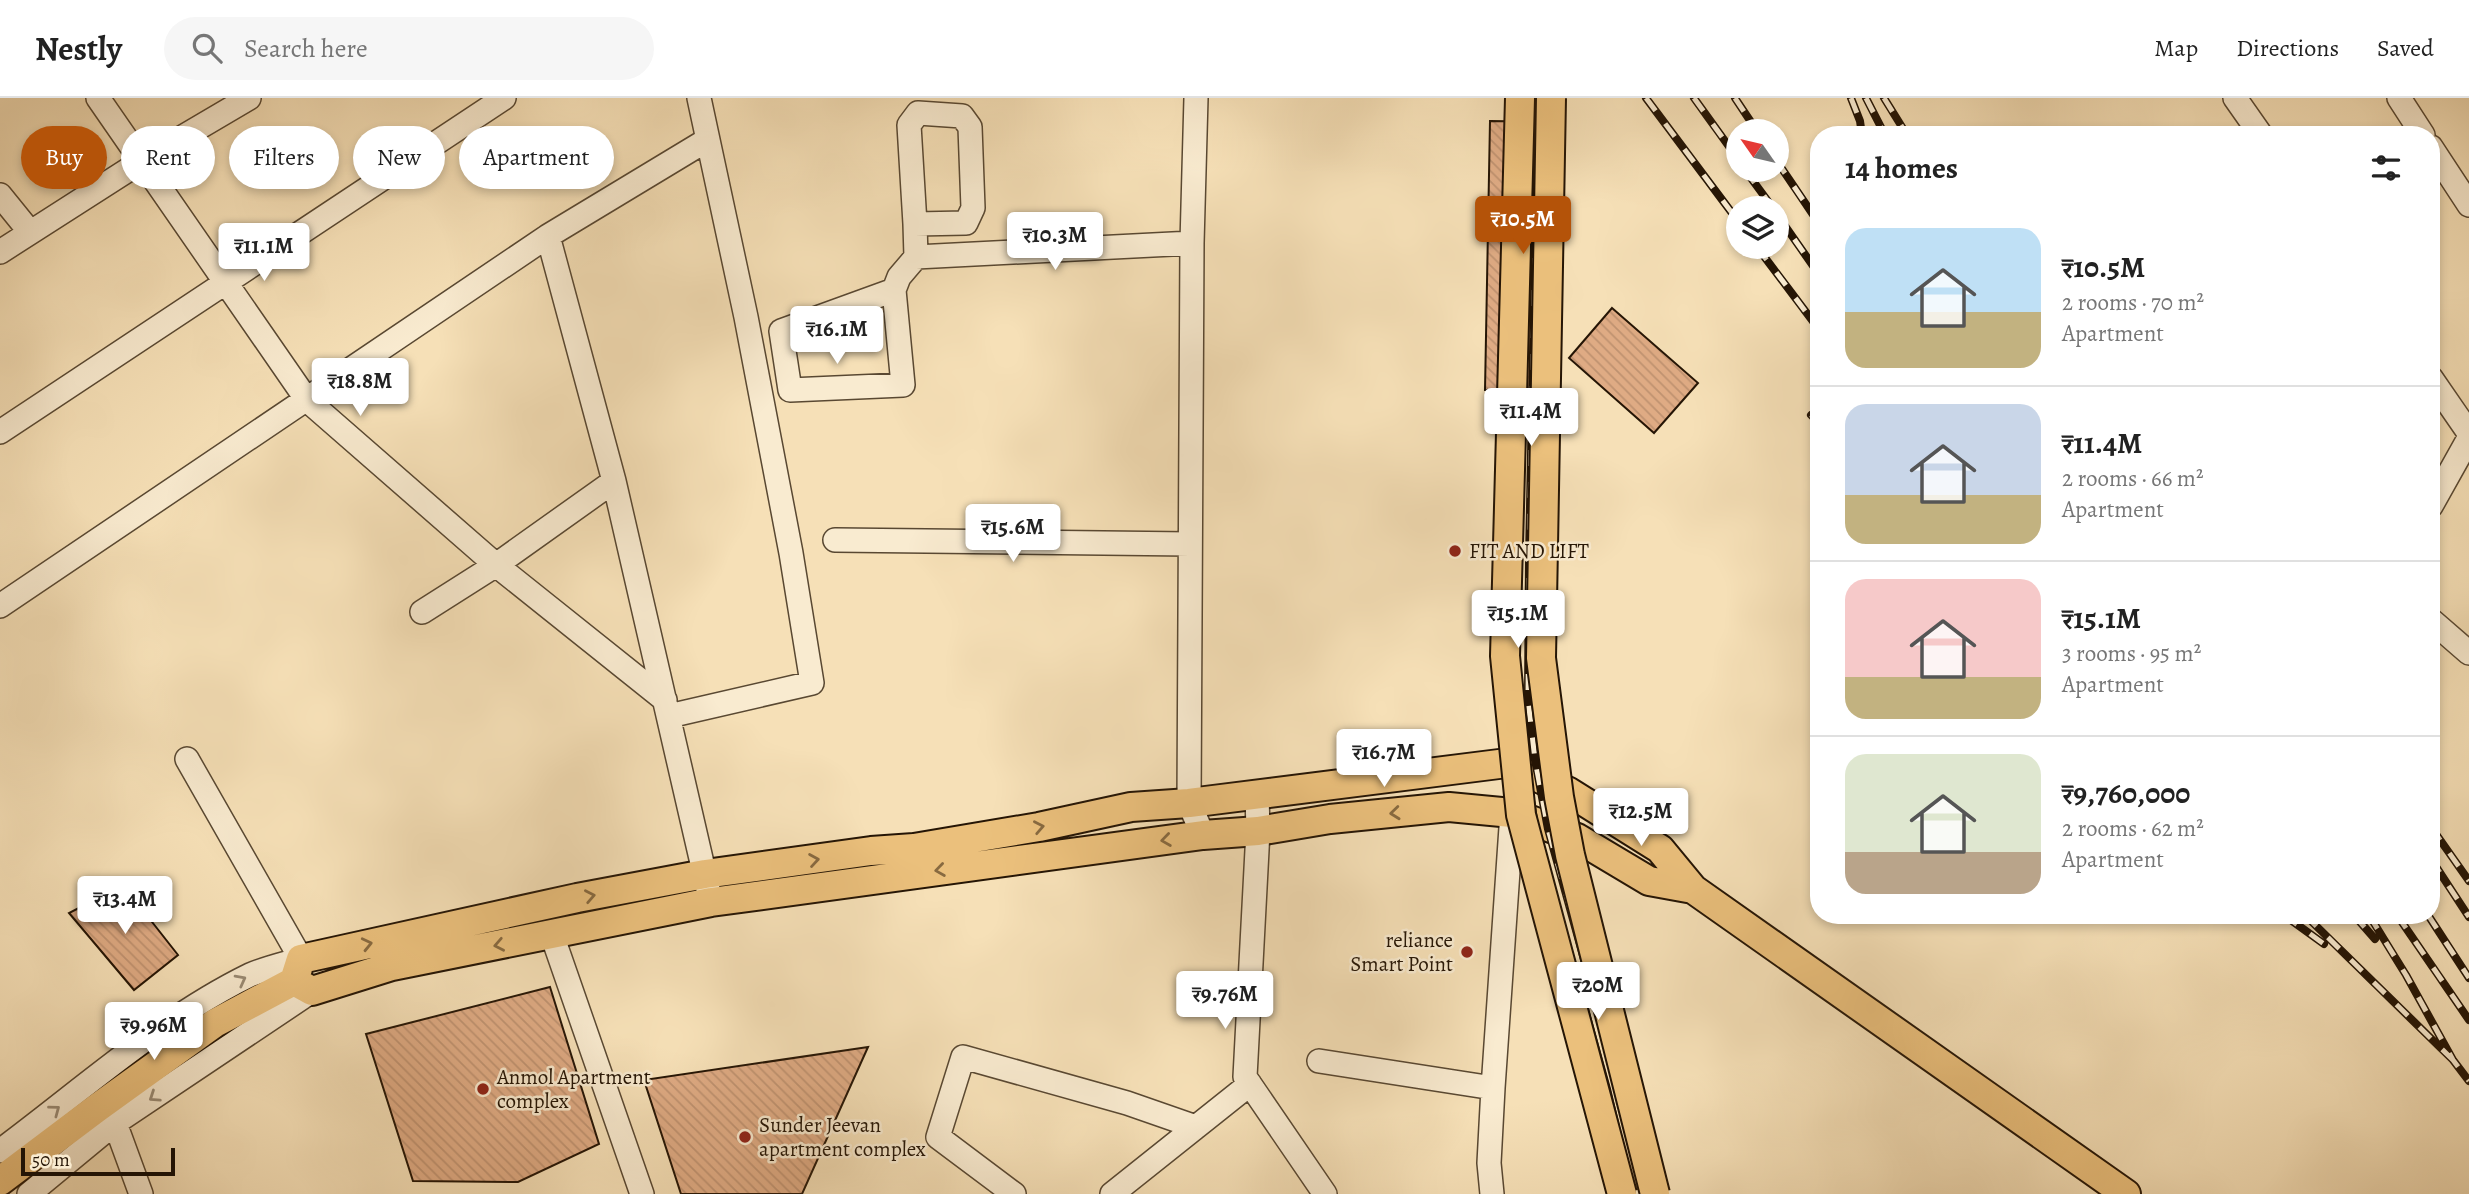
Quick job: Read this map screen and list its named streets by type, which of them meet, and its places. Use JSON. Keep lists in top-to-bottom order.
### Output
{
  "places": [
    "FIT AND LIFT",
    "reliance Smart Point",
    "Anmol Apartment complex",
    "Sunder Jeevan apartment complex"
  ],
  "scale_bar": "50 m",
  "north": "top left",
  "page": {
    "header": "Nestly",
    "search": "Search here",
    "nav": ["Map", "Directions", "Saved"],
    "chip": [
      "Buy",
      "Rent",
      "Filters",
      "New",
      "Apartment"
    ],
    "heading": "14 homes",
    "price": [
      "₹10.5M",
      "₹10.3M",
      "₹11.1M",
      "₹16.1M",
      "₹18.8M",
      "₹11.4M",
      "₹15.6M",
      "₹15.1M",
      "₹16.7M",
      "₹12.5M",
      "₹13.4M",
      "₹20M",
      "₹9.76M",
      "₹9.96M"
    ],
    "list": [
      {
        "name": "₹10.5M",
        "note": "2 rooms · 70 m² · Apartment"
      },
      {
        "name": "₹11.4M",
        "note": "2 rooms · 66 m² · Apartment"
      },
      {
        "name": "₹15.1M",
        "note": "3 rooms · 95 m² · Apartment"
      },
      {
        "name": "₹9,760,000",
        "note": "2 rooms · 62 m² · Apartment"
      }
    ],
    "scale": "50 m"
  }
}
